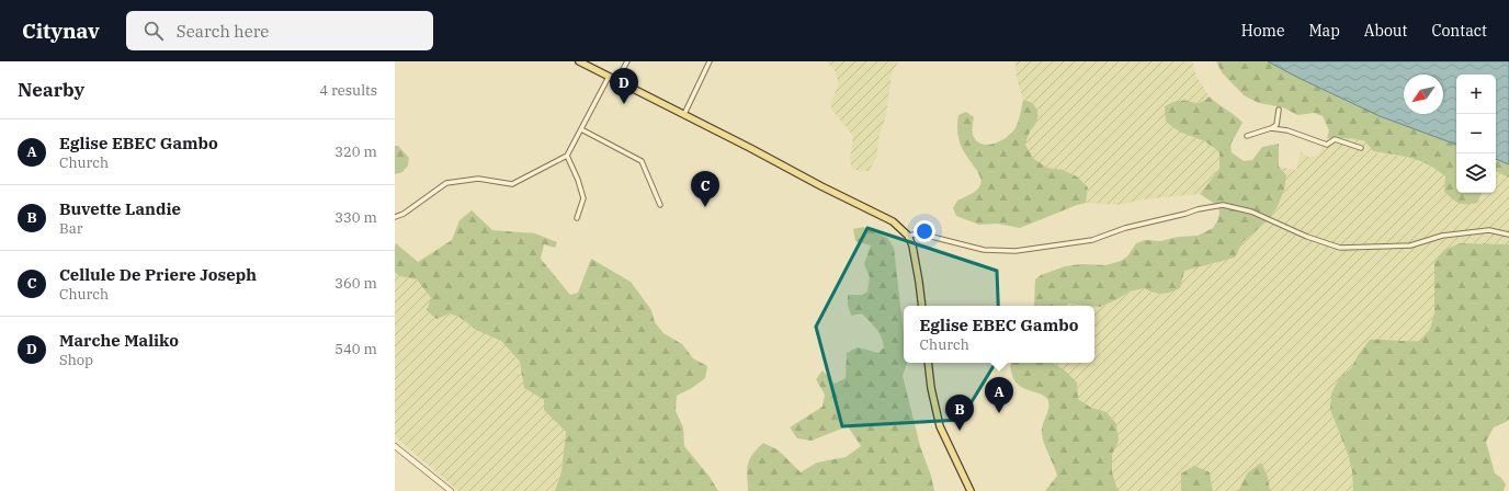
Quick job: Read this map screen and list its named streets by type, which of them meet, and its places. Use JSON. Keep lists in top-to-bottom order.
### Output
{
  "north": "bottom left",
  "page": {
    "header": "Citynav",
    "search": "Search here",
    "nav": [
      "Home",
      "Map",
      "About",
      "Contact"
    ],
    "heading": ["Nearby", "4 results"],
    "pins": [
      "D",
      "C",
      "A",
      "B"
    ],
    "map_buttons": ["+", "−"],
    "list": [
      {
        "mark": "A",
        "name": "Eglise EBEC Gambo",
        "note": "Church",
        "value": "320 m"
      },
      {
        "mark": "B",
        "name": "Buvette Landie",
        "note": "Bar",
        "value": "330 m"
      },
      {
        "mark": "C",
        "name": "Cellule De Priere Joseph",
        "note": "Church",
        "value": "360 m"
      },
      {
        "mark": "D",
        "name": "Marche Maliko",
        "note": "Shop",
        "value": "540 m"
      }
    ],
    "popup": ["Eglise EBEC Gambo", "Church"]
  }
}
